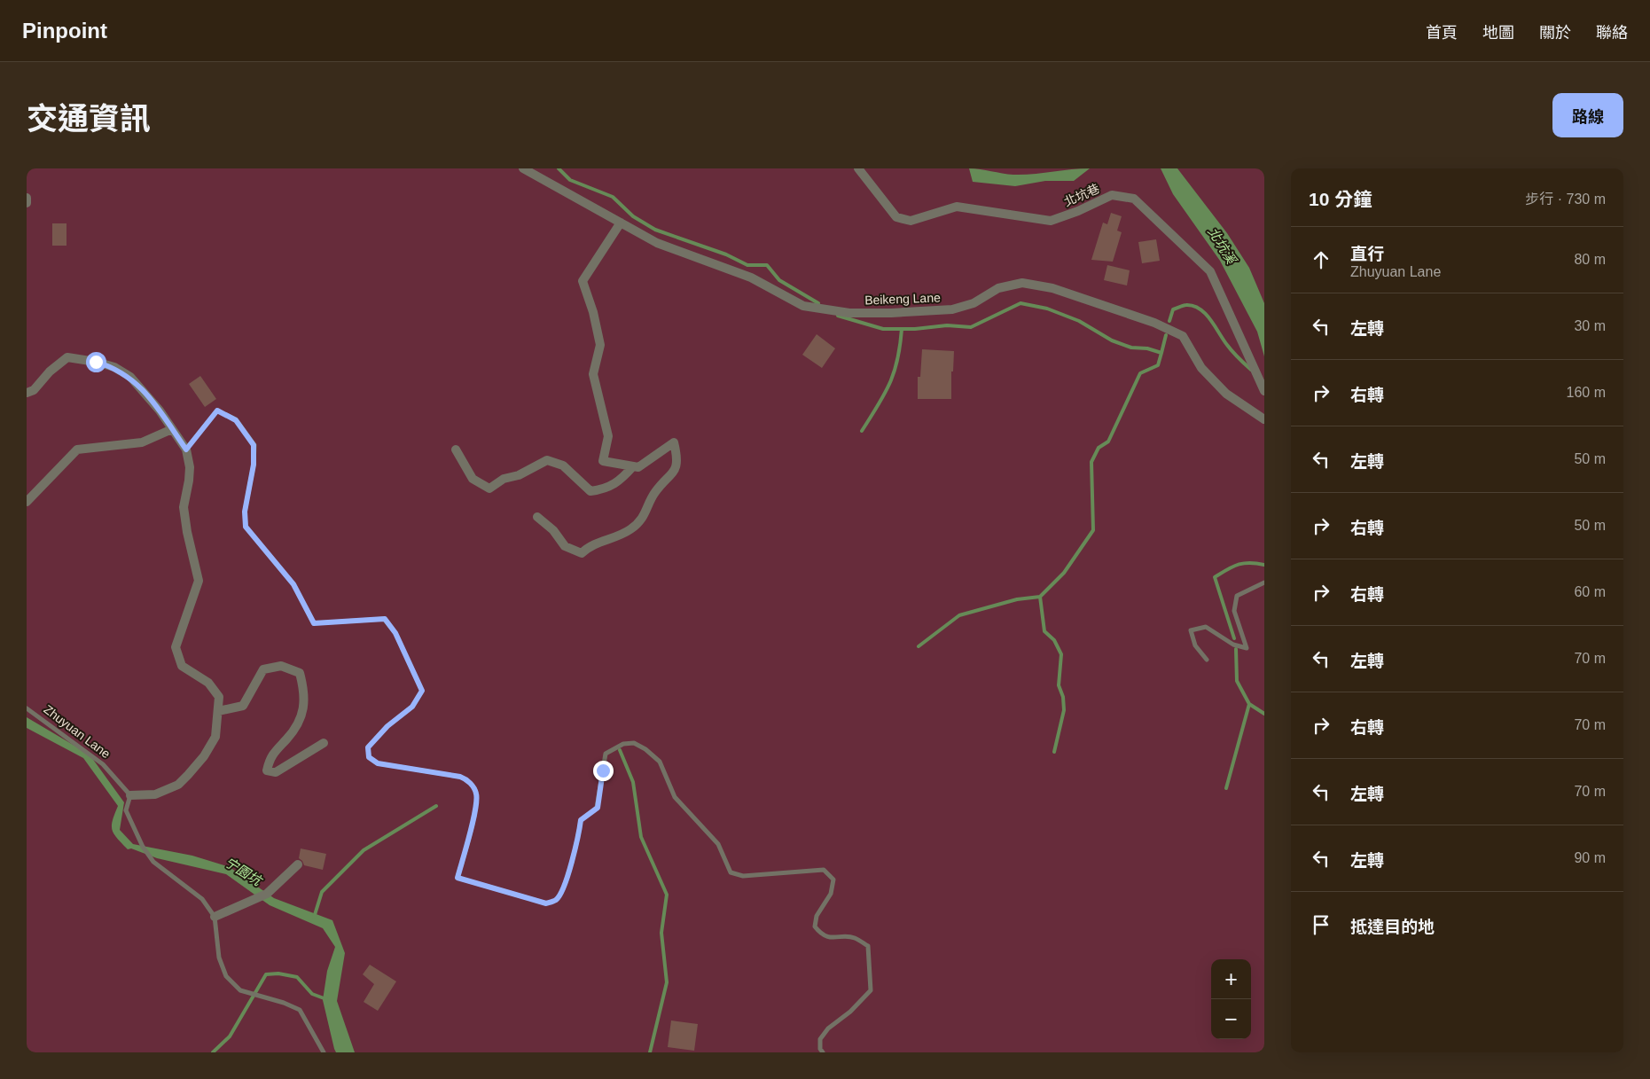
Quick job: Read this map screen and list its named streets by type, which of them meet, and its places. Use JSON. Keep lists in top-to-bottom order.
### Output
{
  "streets": {
    "street": ["北坑巷", "Beikeng Lane"],
    "lane": ["Zhuyuan Lane"]
  },
  "water": ["北坑溪", "宁園坑"],
  "page": {
    "header": "Pinpoint",
    "nav": [
      "首頁",
      "地圖",
      "關於",
      "聯絡"
    ],
    "title": "交通資訊",
    "buttons": "路線",
    "heading": ["10 分鐘", "步行 · 730 m"],
    "list": [
      ["直行", "Zhuyuan Lane", "80 m"],
      ["左轉", "30 m"],
      ["右轉", "160 m"],
      ["左轉", "50 m"],
      ["右轉", "50 m"],
      ["右轉", "60 m"],
      ["左轉", "70 m"],
      ["右轉", "70 m"],
      ["左轉", "70 m"],
      ["左轉", "90 m"],
      "抵達目的地"
    ],
    "map_buttons": ["+", "−"]
  }
}
